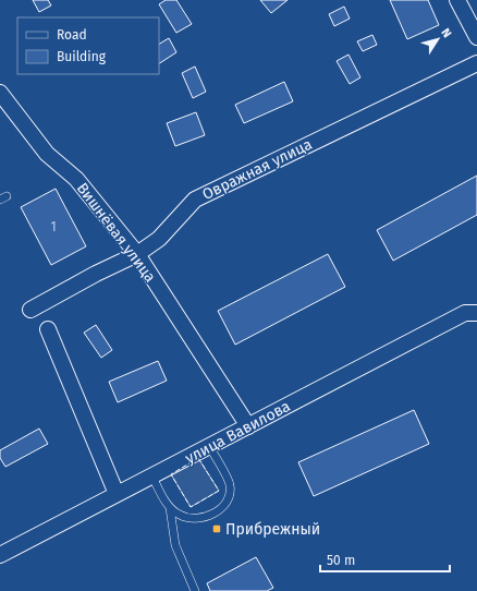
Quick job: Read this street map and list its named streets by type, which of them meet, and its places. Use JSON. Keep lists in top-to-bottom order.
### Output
{
  "streets": {
    "street": ["Овражная улица", "Вишнёвая улица", "улица Вавилова"]
  },
  "crossings": [
    ["Овражная улица", "Вишнёвая улица"],
    ["Вишнёвая улица", "улица Вавилова"]
  ],
  "places": {
    "transit": ["Прибрежный"]
  },
  "house_numbers": ["1"],
  "legend": ["Road", "Building"],
  "scale_bar": "50 m",
  "north": "top right"
}
